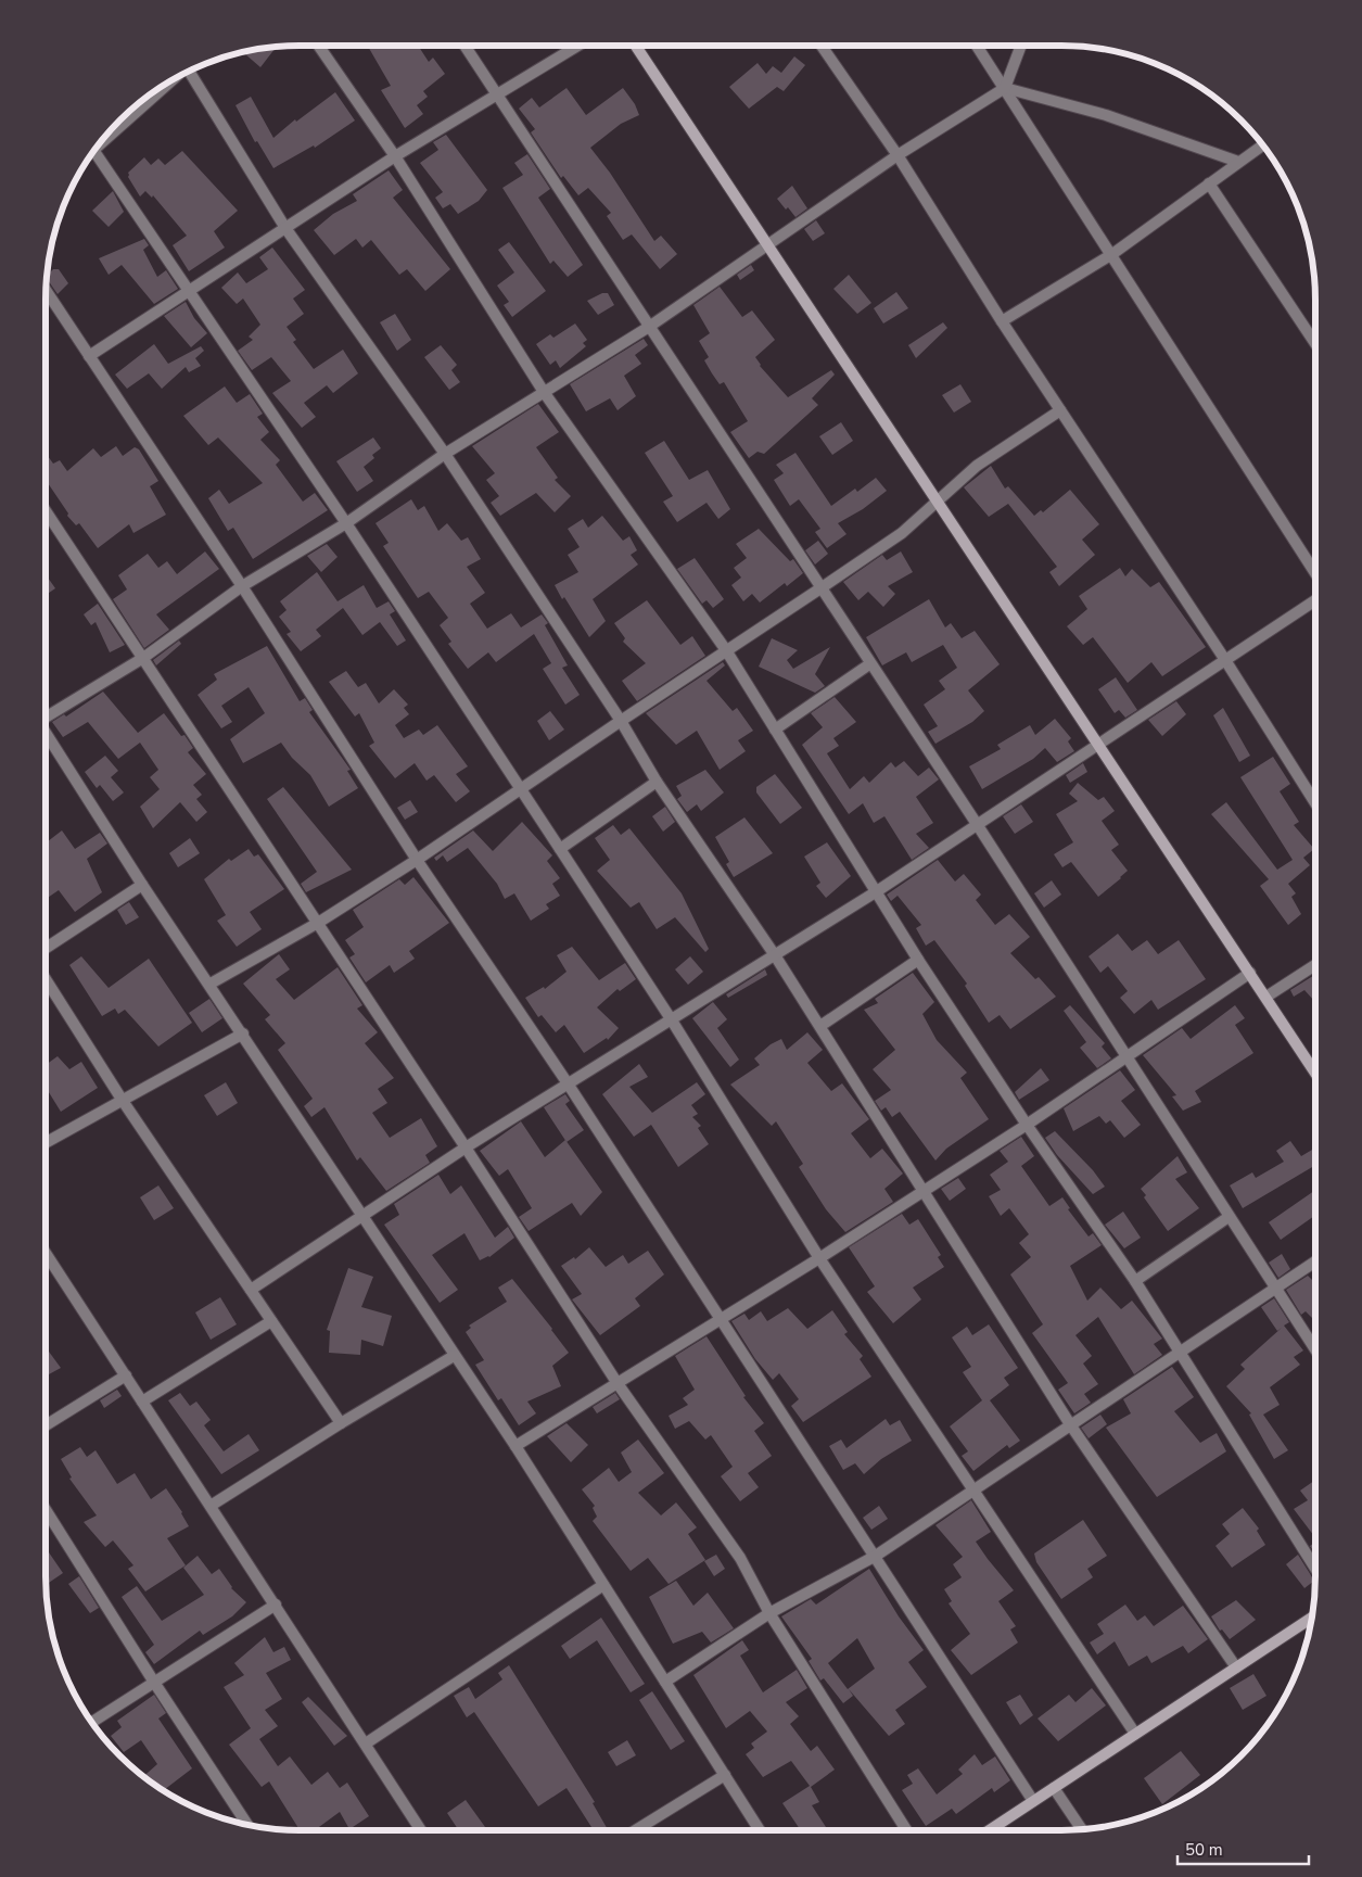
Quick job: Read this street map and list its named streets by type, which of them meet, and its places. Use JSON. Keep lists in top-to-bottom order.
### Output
{
  "scale_bar": "50 m"
}
